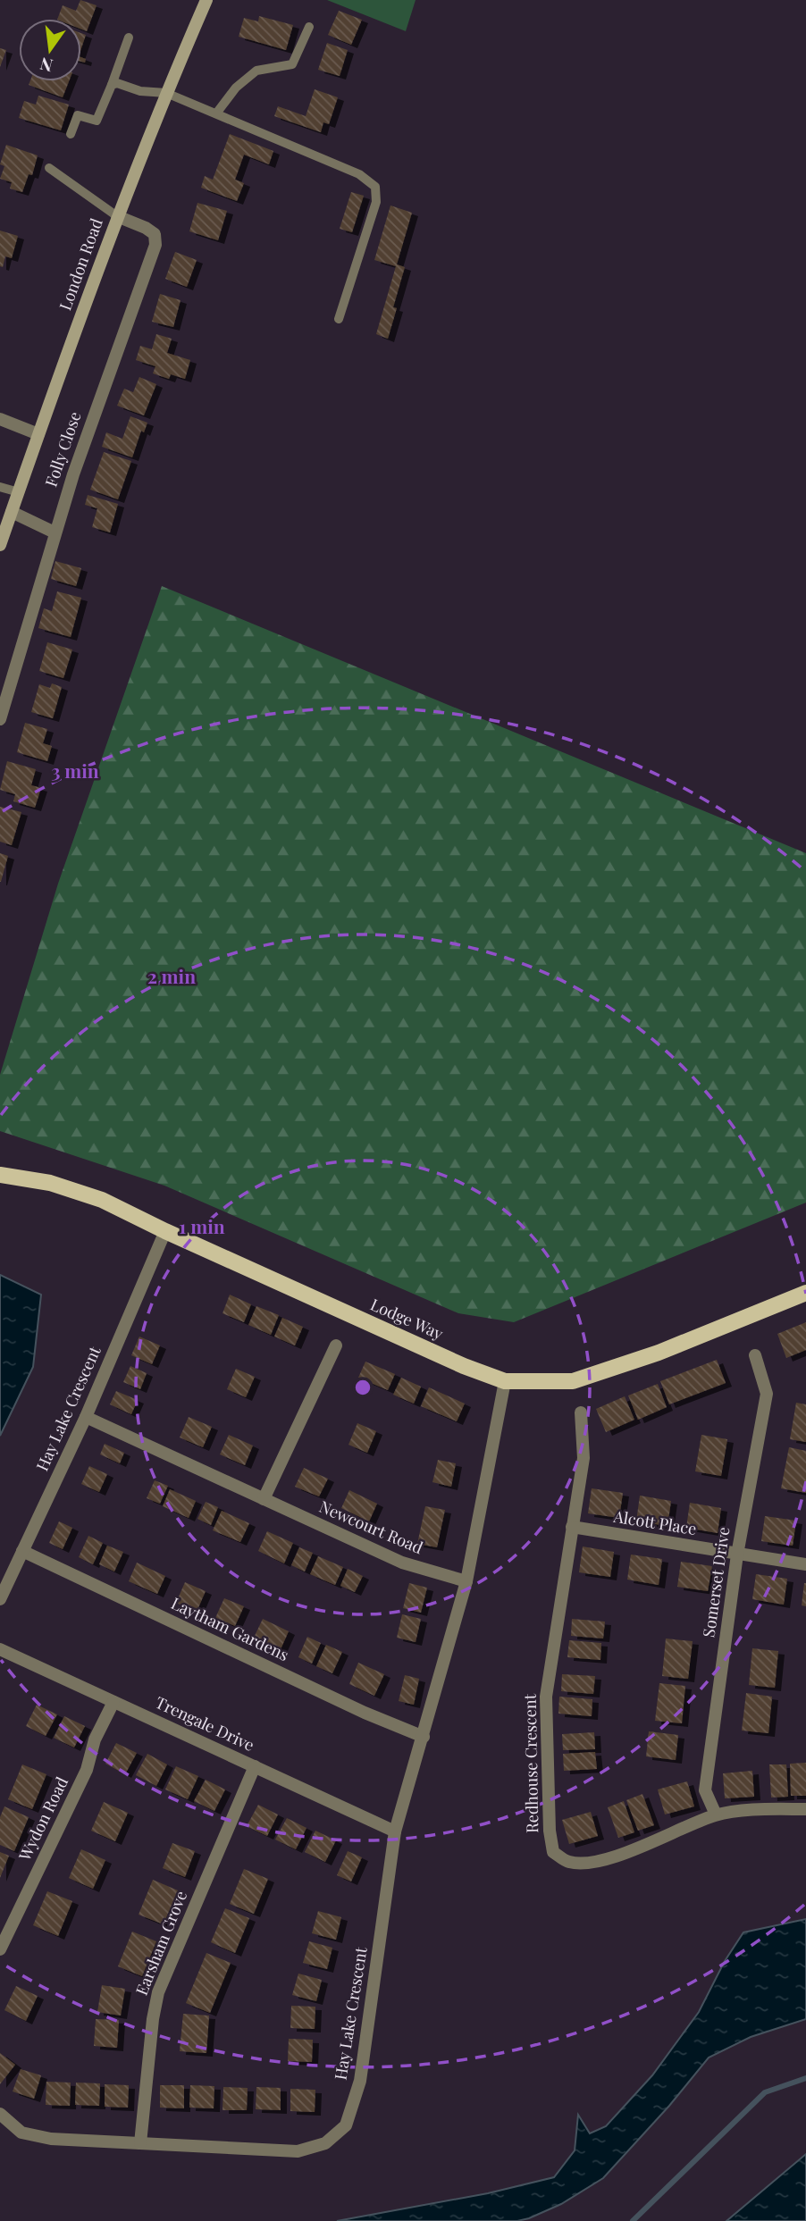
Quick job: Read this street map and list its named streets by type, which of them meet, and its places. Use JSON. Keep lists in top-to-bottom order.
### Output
{
  "streets": {
    "main road": ["London Road", "Lodge Way"],
    "street": [
      "Folly Close",
      "Hay Lake Crescent",
      "Alcott Place",
      "Newcourt Road",
      "Somerset Drive",
      "Laytham Gardens",
      "Trengale Drive",
      "Redhouse Crescent",
      "Wydon Road",
      "Earsham Grove"
    ]
  },
  "crossings": [
    ["London Road", "Folly Close"],
    ["Lodge Way", "Hay Lake Crescent"],
    ["Hay Lake Crescent", "Newcourt Road"],
    ["Hay Lake Crescent", "Laytham Gardens"],
    ["Hay Lake Crescent", "Trengale Drive"],
    ["Hay Lake Crescent", "Earsham Grove"],
    ["Alcott Place", "Somerset Drive"],
    ["Alcott Place", "Redhouse Crescent"],
    ["Somerset Drive", "Redhouse Crescent"],
    ["Trengale Drive", "Wydon Road"],
    ["Trengale Drive", "Earsham Grove"]
  ],
  "north": "bottom",
  "rings": ["3 min", "2 min", "1 min"]
}
